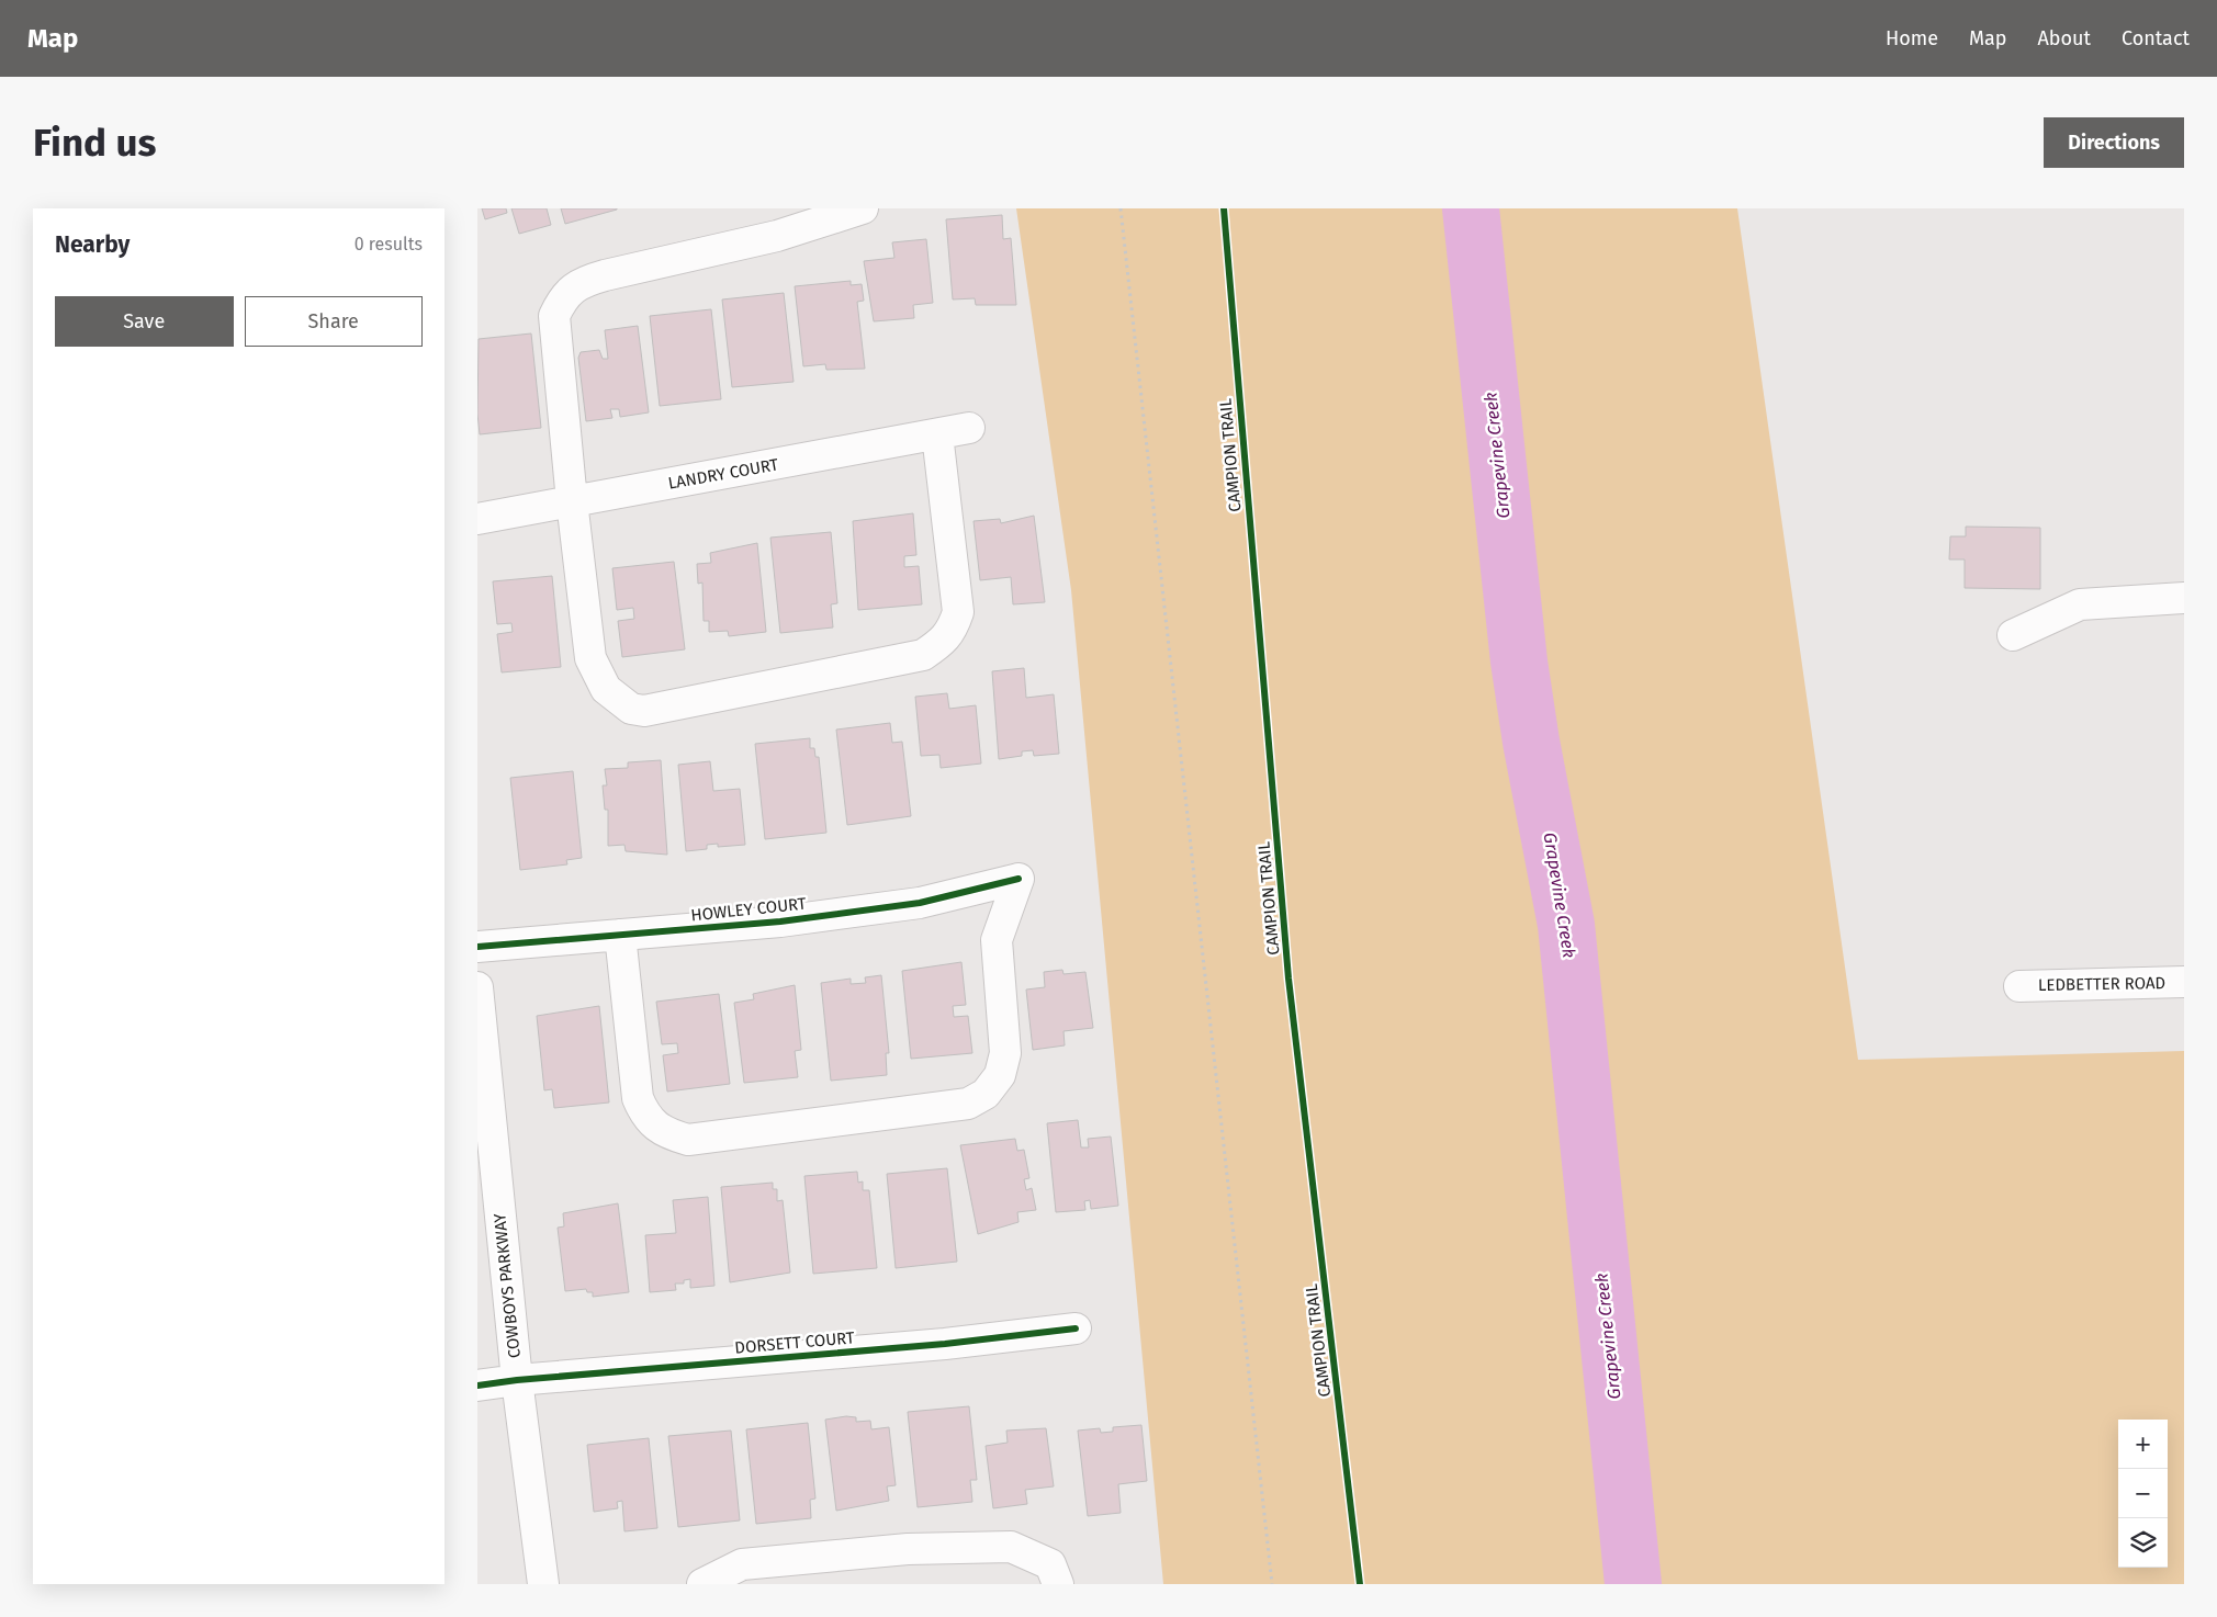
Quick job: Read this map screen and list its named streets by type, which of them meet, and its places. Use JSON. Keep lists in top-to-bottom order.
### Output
{
  "streets": {
    "street": [
      "LANDRY COURT",
      "HOWLEY COURT",
      "LEDBETTER ROAD",
      "COWBOYS PARKWAY",
      "DORSETT COURT"
    ],
    "cycle path": ["CAMPION TRAIL"]
  },
  "crossings": [
    ["COWBOYS PARKWAY", "DORSETT COURT"]
  ],
  "water": ["Grapevine Creek"],
  "page": {
    "header": "Map",
    "nav": [
      "Home",
      "Map",
      "About",
      "Contact"
    ],
    "buttons": [
      "Directions",
      ["Save", "Share"]
    ],
    "title": "Find us",
    "heading": ["Nearby", "0 results"],
    "map_buttons": ["+", "−"]
  }
}
